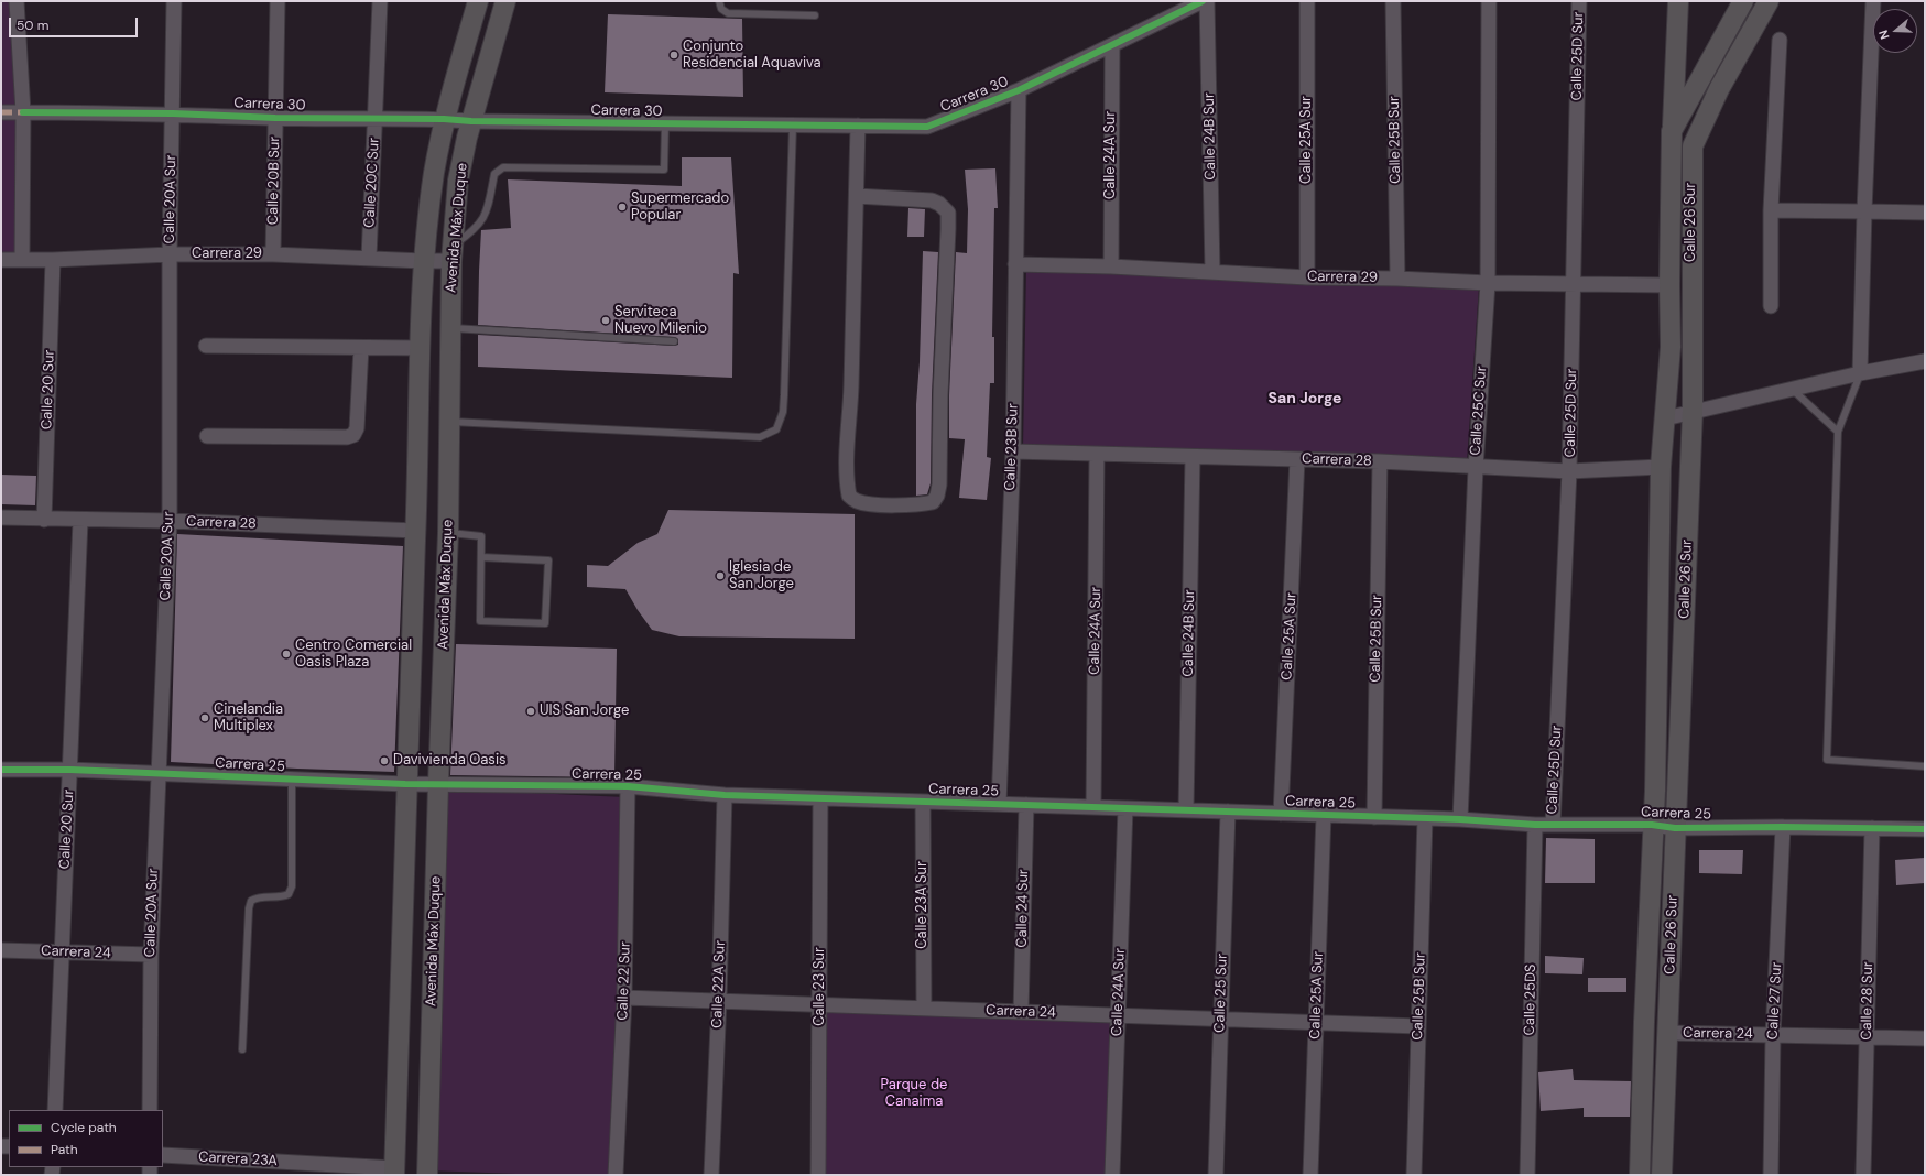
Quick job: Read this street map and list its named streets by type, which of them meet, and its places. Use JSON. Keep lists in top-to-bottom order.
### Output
{
  "streets": {
    "street": [
      "Calle 25D Sur",
      "Carrera 30",
      "Calle 24B Sur",
      "Calle 25A Sur",
      "Calle 25B Sur",
      "Calle 24A Sur",
      "Calle 20B Sur",
      "Calle 20C Sur",
      "Calle 20A Sur",
      "Calle 26 Sur",
      "Avenida Máx Duque",
      "Carrera 29",
      "Calle 20 Sur",
      "Calle 25C Sur",
      "Calle 23B Sur",
      "Carrera 28",
      "Carrera 25",
      "Calle 23A Sur",
      "Calle 24 Sur",
      "Carrera 24",
      "Calle 22 Sur",
      "Calle 22A Sur",
      "Calle 23 Sur",
      "Calle 25 Sur",
      "Calle 25DS",
      "Calle 27 Sur",
      "Calle 28 Sur",
      "Carrera 23A"
    ]
  },
  "crossings": [
    ["Calle 25D Sur", "Carrera 29"],
    ["Calle 25D Sur", "Carrera 28"],
    ["Calle 25D Sur", "Carrera 25"],
    ["Carrera 30", "Calle 24A Sur"],
    ["Carrera 30", "Calle 20B Sur"],
    ["Carrera 30", "Calle 20C Sur"],
    ["Carrera 30", "Calle 20A Sur"],
    ["Carrera 30", "Avenida Máx Duque"],
    ["Carrera 30", "Calle 23B Sur"],
    ["Calle 24B Sur", "Carrera 29"],
    ["Calle 24B Sur", "Carrera 28"],
    ["Calle 24B Sur", "Carrera 25"],
    ["Calle 25A Sur", "Carrera 29"],
    ["Calle 25A Sur", "Carrera 28"],
    ["Calle 25A Sur", "Carrera 25"],
    ["Calle 25A Sur", "Carrera 24"],
    ["Calle 25B Sur", "Carrera 29"],
    ["Calle 25B Sur", "Carrera 28"],
    ["Calle 25B Sur", "Carrera 25"],
    ["Calle 25B Sur", "Carrera 24"],
    ["Calle 24A Sur", "Carrera 29"],
    ["Calle 24A Sur", "Carrera 28"],
    ["Calle 24A Sur", "Carrera 25"],
    ["Calle 24A Sur", "Carrera 24"],
    ["Calle 20B Sur", "Carrera 29"],
    ["Calle 20C Sur", "Carrera 29"],
    ["Calle 20A Sur", "Carrera 29"],
    ["Calle 20A Sur", "Carrera 28"],
    ["Calle 20A Sur", "Carrera 25"],
    ["Calle 20A Sur", "Carrera 24"],
    ["Calle 26 Sur", "Carrera 29"],
    ["Calle 26 Sur", "Carrera 28"],
    ["Calle 26 Sur", "Carrera 25"],
    ["Calle 26 Sur", "Carrera 24"],
    ["Avenida Máx Duque", "Carrera 29"],
    ["Avenida Máx Duque", "Carrera 28"],
    ["Avenida Máx Duque", "Carrera 25"],
    ["Avenida Máx Duque", "Carrera 23A"],
    ["Carrera 29", "Calle 20 Sur"],
    ["Carrera 29", "Calle 25C Sur"],
    ["Carrera 29", "Calle 23B Sur"],
    ["Calle 20 Sur", "Carrera 28"],
    ["Calle 20 Sur", "Carrera 25"],
    ["Calle 20 Sur", "Carrera 24"],
    ["Calle 25C Sur", "Carrera 28"],
    ["Calle 25C Sur", "Carrera 25"],
    ["Calle 23B Sur", "Carrera 28"],
    ["Calle 23B Sur", "Carrera 25"],
    ["Carrera 25", "Calle 23A Sur"],
    ["Carrera 25", "Calle 24 Sur"],
    ["Carrera 25", "Calle 22 Sur"],
    ["Carrera 25", "Calle 22A Sur"],
    ["Carrera 25", "Calle 23 Sur"],
    ["Carrera 25", "Calle 25 Sur"],
    ["Carrera 25", "Calle 25DS"],
    ["Carrera 25", "Calle 27 Sur"],
    ["Carrera 25", "Calle 28 Sur"],
    ["Calle 23A Sur", "Carrera 24"],
    ["Calle 24 Sur", "Carrera 24"],
    ["Carrera 24", "Calle 22 Sur"],
    ["Carrera 24", "Calle 22A Sur"],
    ["Carrera 24", "Calle 23 Sur"],
    ["Carrera 24", "Calle 25 Sur"],
    ["Carrera 24", "Calle 27 Sur"],
    ["Carrera 24", "Calle 28 Sur"]
  ],
  "districts": ["San Jorge"],
  "parks": ["Parque de Canaima"],
  "places": [
    "Conjunto Residencial Aquaviva",
    "Supermercado Popular",
    "Serviteca Nuevo Milenio",
    "Iglesia de San Jorge",
    "Centro Comercial Oasis Plaza",
    "UIS San Jorge",
    "Cinelandia Multiplex",
    "Davivienda Oasis"
  ],
  "legend": ["Cycle path", "Path"],
  "scale_bar": "50 m",
  "north": "left"
}
